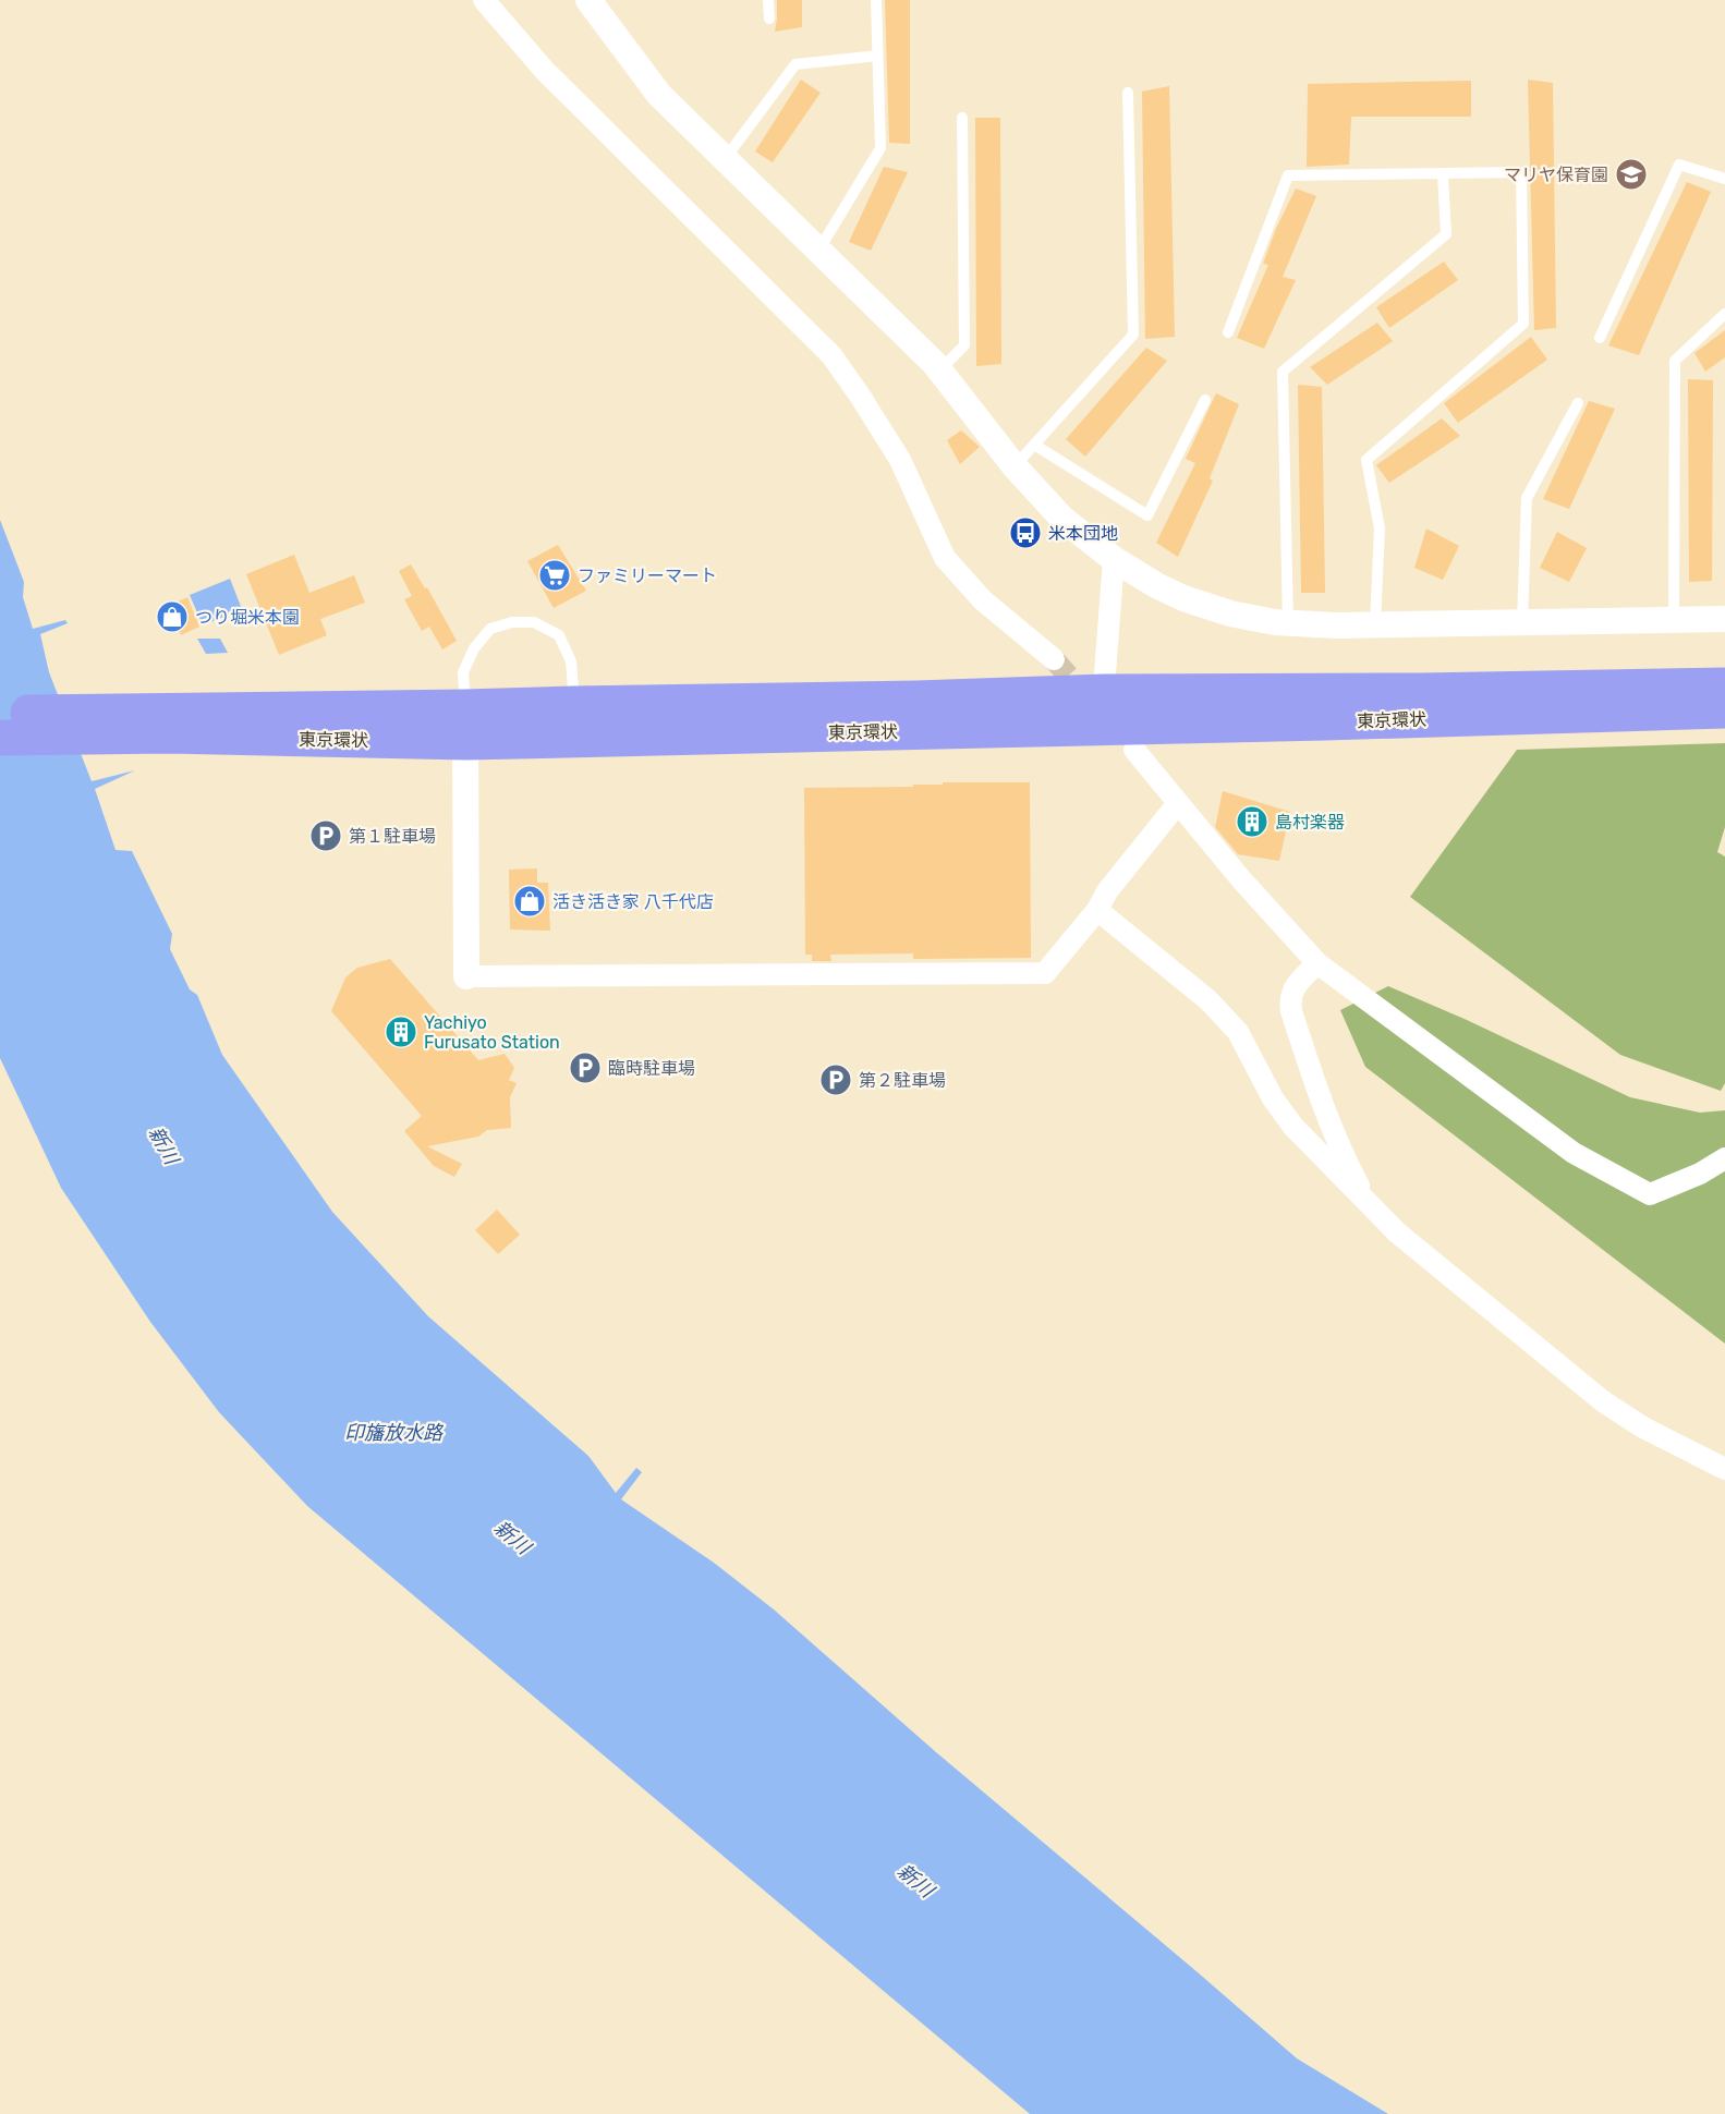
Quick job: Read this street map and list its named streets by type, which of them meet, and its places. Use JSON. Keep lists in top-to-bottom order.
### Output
{
  "streets": {
    "highway": ["東京環状"]
  },
  "water": ["新川", "印旛放水路"],
  "places": {
    "school or university": ["マリヤ保育園"],
    "bus stop": ["米本団地"],
    "supermarket": ["ファミリーマート"],
    "shop": ["つり堀米本園", "活き活き家 八千代店"],
    "building": ["島村楽器", "Yachiyo Furusato Station"],
    "parking": ["第１駐車場", "臨時駐車場", "第２駐車場"]
  }
}
